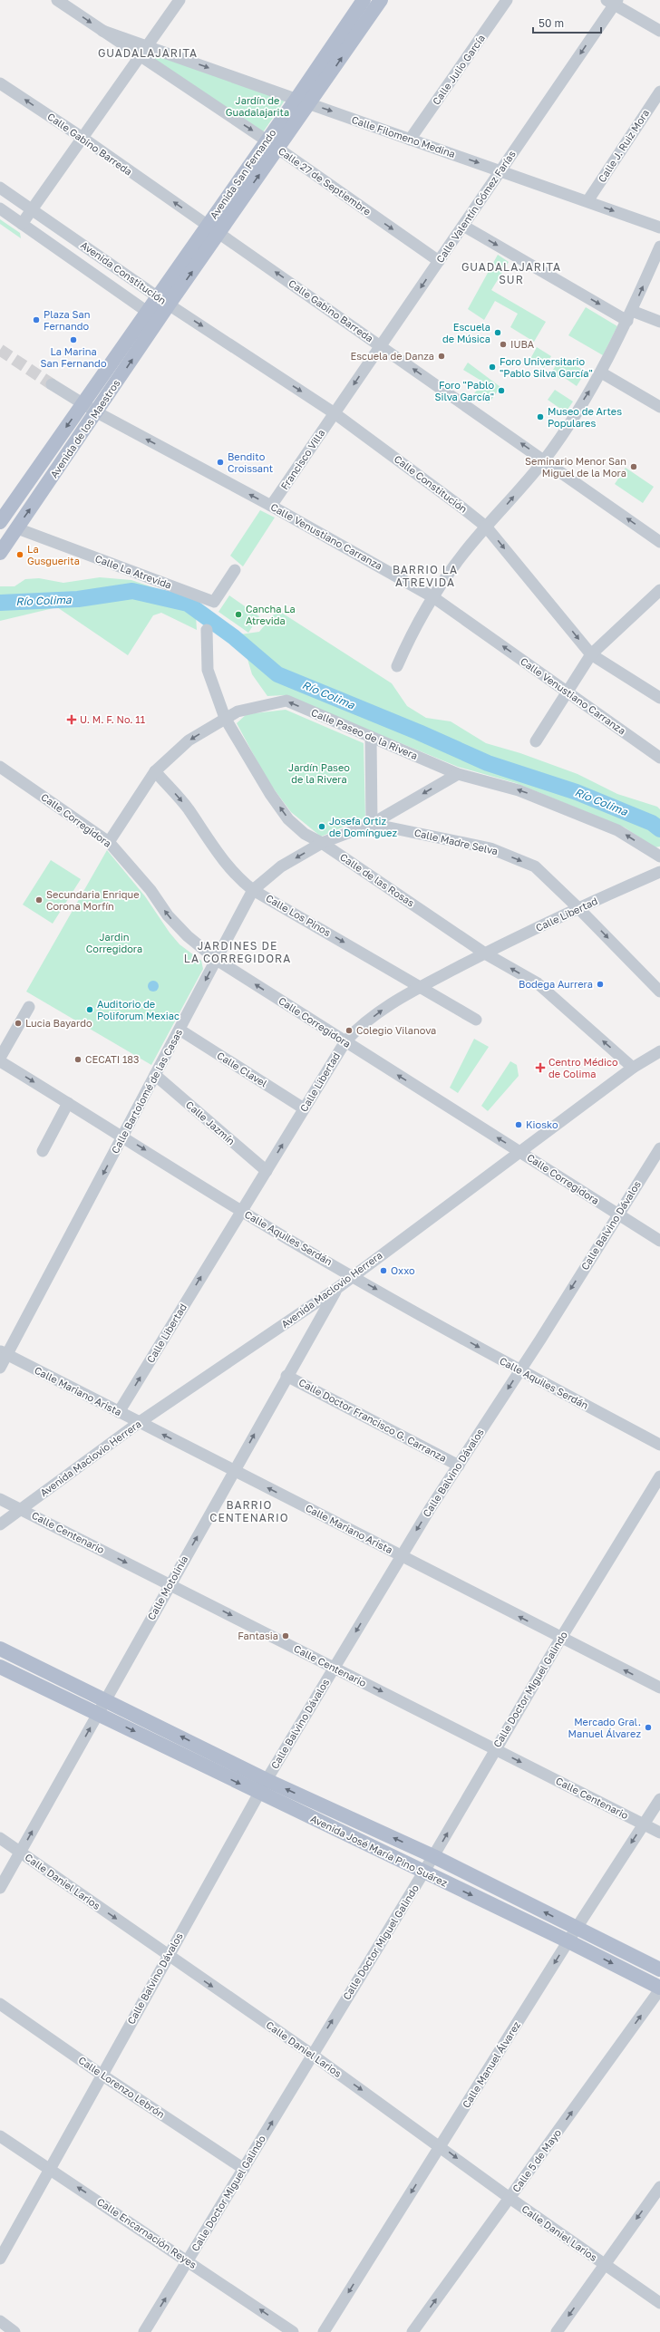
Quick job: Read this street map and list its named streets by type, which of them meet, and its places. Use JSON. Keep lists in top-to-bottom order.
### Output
{
  "streets": {
    "main road": ["Avenida San Fernando", "Avenida de los Maestros", "Avenida José María Pino Suárez"],
    "street": [
      "Calle Julio García",
      "Calle Filomeno Medina",
      "Calle Gabino Barreda",
      "Calle J. Ruiz Mora",
      "Calle 27 de Septiembre",
      "Calle Valentín Gómez Farías",
      "Avenida Constitución",
      "Francisco Villa",
      "Calle Constitución",
      "Calle Venustiano Carranza",
      "Calle La Atrevida",
      "Calle Paseo de la Rivera",
      "Calle Corregidora",
      "Calle Madre Selva",
      "Calle de las Rosas",
      "Calle Libertad",
      "Calle Los Pinos",
      "Calle Clavel",
      "Calle Bartolomé de las Casas",
      "Calle Jazmín",
      "Calle Balvino Dávalos",
      "Calle Aquiles Serdán",
      "Avenida Maclovio Herrera",
      "Calle Mariano Arista",
      "Calle Doctor Francisco G. Carranza",
      "Calle Centenario",
      "Calle Motolinía",
      "Calle Doctor Miguel Galindo",
      "Calle Daniel Larios",
      "Calle Manuel Álvarez",
      "Calle Lorenzo Lebrón",
      "Calle 5 de Mayo",
      "Calle Encarnación Reyes"
    ]
  },
  "crossings": [
    ["Calle Julio García", "Calle Filomeno Medina"],
    ["Calle Filomeno Medina", "Calle J. Ruiz Mora"],
    ["Calle Filomeno Medina", "Avenida San Fernando"],
    ["Calle Filomeno Medina", "Calle 27 de Septiembre"],
    ["Calle Filomeno Medina", "Calle Valentín Gómez Farías"],
    ["Calle Gabino Barreda", "Avenida San Fernando"],
    ["Calle Gabino Barreda", "Calle Valentín Gómez Farías"],
    ["Avenida San Fernando", "Calle 27 de Septiembre"],
    ["Avenida San Fernando", "Avenida Constitución"],
    ["Avenida San Fernando", "Avenida de los Maestros"],
    ["Avenida San Fernando", "Calle Constitución"],
    ["Calle 27 de Septiembre", "Calle Valentín Gómez Farías"],
    ["Calle Valentín Gómez Farías", "Francisco Villa"],
    ["Calle Valentín Gómez Farías", "Calle Constitución"],
    ["Avenida Constitución", "Avenida de los Maestros"],
    ["Avenida Constitución", "Calle Constitución"],
    ["Avenida de los Maestros", "Calle Constitución"],
    ["Avenida de los Maestros", "Calle Venustiano Carranza"],
    ["Avenida de los Maestros", "Calle La Atrevida"],
    ["Francisco Villa", "Calle Constitución"],
    ["Francisco Villa", "Calle Venustiano Carranza"],
    ["Calle Paseo de la Rivera", "Calle Corregidora"],
    ["Calle Paseo de la Rivera", "Calle de las Rosas"],
    ["Calle Paseo de la Rivera", "Calle Los Pinos"],
    ["Calle Paseo de la Rivera", "Calle Bartolomé de las Casas"],
    ["Calle Corregidora", "Calle Libertad"],
    ["Calle Corregidora", "Calle Bartolomé de las Casas"],
    ["Calle Corregidora", "Calle Balvino Dávalos"],
    ["Calle Corregidora", "Avenida Maclovio Herrera"],
    ["Calle Madre Selva", "Calle Libertad"],
    ["Calle Madre Selva", "Calle Bartolomé de las Casas"],
    ["Calle de las Rosas", "Calle Libertad"],
    ["Calle de las Rosas", "Calle Bartolomé de las Casas"],
    ["Calle de las Rosas", "Avenida Maclovio Herrera"],
    ["Calle Libertad", "Calle Los Pinos"],
    ["Calle Libertad", "Calle Clavel"],
    ["Calle Libertad", "Calle Jazmín"],
    ["Calle Libertad", "Calle Aquiles Serdán"],
    ["Calle Libertad", "Calle Mariano Arista"],
    ["Calle Los Pinos", "Calle Bartolomé de las Casas"],
    ["Calle Clavel", "Calle Bartolomé de las Casas"],
    ["Calle Bartolomé de las Casas", "Calle Jazmín"],
    ["Calle Bartolomé de las Casas", "Calle Aquiles Serdán"],
    ["Calle Bartolomé de las Casas", "Calle Mariano Arista"],
    ["Calle Balvino Dávalos", "Calle Aquiles Serdán"],
    ["Calle Balvino Dávalos", "Calle Mariano Arista"],
    ["Calle Balvino Dávalos", "Calle Doctor Francisco G. Carranza"],
    ["Calle Balvino Dávalos", "Calle Centenario"],
    ["Calle Balvino Dávalos", "Avenida José María Pino Suárez"],
    ["Calle Balvino Dávalos", "Calle Daniel Larios"],
    ["Calle Balvino Dávalos", "Calle Lorenzo Lebrón"],
    ["Calle Balvino Dávalos", "Calle Encarnación Reyes"],
    ["Calle Aquiles Serdán", "Avenida Maclovio Herrera"],
    ["Avenida Maclovio Herrera", "Calle Mariano Arista"],
    ["Avenida Maclovio Herrera", "Calle Centenario"],
    ["Avenida Maclovio Herrera", "Calle Motolinía"],
    ["Calle Mariano Arista", "Calle Motolinía"],
    ["Calle Mariano Arista", "Calle Doctor Miguel Galindo"],
    ["Calle Doctor Francisco G. Carranza", "Calle Motolinía"],
    ["Calle Centenario", "Calle Motolinía"],
    ["Calle Centenario", "Calle Doctor Miguel Galindo"],
    ["Calle Centenario", "Calle Manuel Álvarez"],
    ["Calle Motolinía", "Avenida José María Pino Suárez"],
    ["Calle Motolinía", "Calle Daniel Larios"],
    ["Calle Doctor Miguel Galindo", "Avenida José María Pino Suárez"],
    ["Calle Doctor Miguel Galindo", "Calle Daniel Larios"],
    ["Calle Doctor Miguel Galindo", "Calle Lorenzo Lebrón"],
    ["Calle Doctor Miguel Galindo", "Calle Encarnación Reyes"],
    ["Avenida José María Pino Suárez", "Calle Manuel Álvarez"],
    ["Avenida José María Pino Suárez", "Calle 5 de Mayo"],
    ["Calle Daniel Larios", "Calle Manuel Álvarez"],
    ["Calle Daniel Larios", "Calle 5 de Mayo"]
  ],
  "one_way": [
    "Calle Filomeno Medina",
    "Calle Gabino Barreda",
    "Calle 27 de Septiembre",
    "Calle Valentín Gómez Farías",
    "Calle Constitución",
    "Calle Venustiano Carranza",
    "Calle Paseo de la Rivera",
    "Calle Corregidora",
    "Calle Madre Selva",
    "Calle de las Rosas",
    "Calle Libertad",
    "Calle Los Pinos",
    "Calle Bartolomé de las Casas",
    "Calle Balvino Dávalos",
    "Calle Aquiles Serdán",
    "Calle Mariano Arista",
    "Calle Centenario",
    "Calle Motolinía",
    "Calle Doctor Miguel Galindo",
    "Calle Daniel Larios",
    "Calle Manuel Álvarez",
    "Calle 5 de Mayo",
    "Calle Encarnación Reyes"
  ],
  "districts": [
    "GUADALAJARITA",
    "GUADALAJARITA SUR",
    "BARRIO LA ATREVIDA",
    "JARDINES DE LA CORREGIDORA",
    "BARRIO CENTENARIO"
  ],
  "water": ["Río Colima"],
  "parks": ["Jardín de Guadalajarita", "Jardín Paseo de la Rivera", "Jardin Corregidora"],
  "places": {
    "other": [
      "Plaza San Fernando",
      "Escuela de Música",
      "La Marina San Fernando",
      "IUBA",
      "Escuela de Danza",
      "Foro Universitario \"Pablo Silva García\"",
      "Foro \"Pablo Silva García\"",
      "Museo de Artes Populares",
      "Bendito Croissant",
      "Seminario Menor San Miguel de la Mora",
      "La Gusguerita",
      "Cancha La Atrevida",
      "Josefa Ortiz de Domínguez",
      "Secundaria Enrique Corona Morfín",
      "Bodega Aurrera",
      "Auditorio de Poliforum Mexiac",
      "Lucia Bayardo",
      "Colegio Vilanova",
      "CECATI 183",
      "Kiosko",
      "Oxxo",
      "Fantasia",
      "Mercado Gral. Manuel Álvarez"
    ],
    "health": ["U. M. F. No. 11", "Centro Médico de Colima"]
  },
  "scale_bar": "50 m"
}
